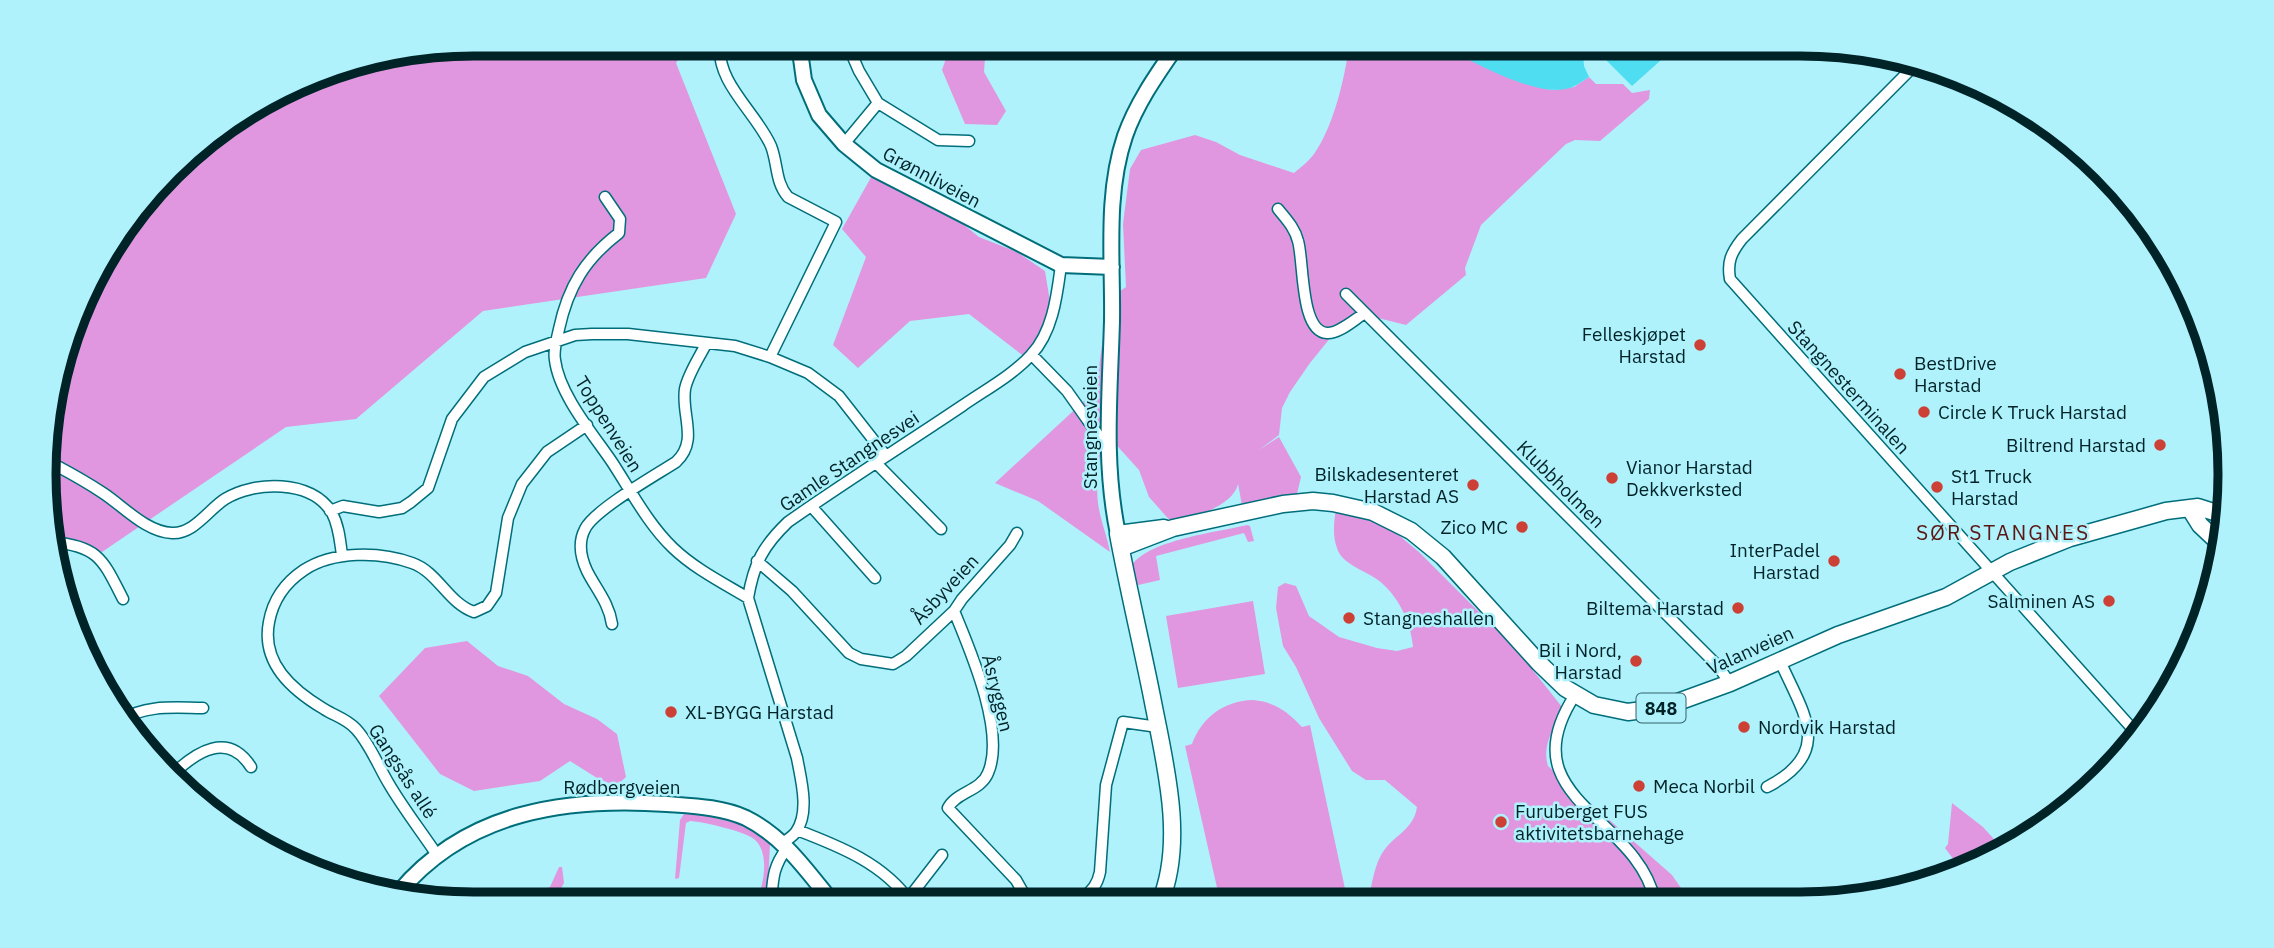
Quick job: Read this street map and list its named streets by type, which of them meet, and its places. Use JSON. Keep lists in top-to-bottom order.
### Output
{
  "streets": {
    "main road": ["Stangnesveien", "Valanveien", "848"],
    "street": [
      "Grønnliveien",
      "Stangnesterminalen",
      "Toppenveien",
      "Gamle Stangnesvei",
      "Klubbholmen",
      "Åsbyveien",
      "Åsryggen",
      "Gangsås allé",
      "Rødbergveien"
    ]
  },
  "crossings": [
    ["Grønnliveien", "Stangnesveien"],
    ["Grønnliveien", "Gamle Stangnesvei"],
    ["Stangnesterminalen", "Valanveien"],
    ["Toppenveien", "Gamle Stangnesvei"],
    ["Toppenveien", "Gangsås allé"],
    ["Stangnesveien", "Valanveien"],
    ["Gamle Stangnesvei", "Åsbyveien"],
    ["Klubbholmen", "Valanveien"],
    ["Åsbyveien", "Åsryggen"],
    ["Valanveien", "848"],
    ["Gangsås allé", "Rødbergveien"]
  ],
  "districts": ["SØR STANGNES"],
  "places": [
    "Felleskjøpet Harstad",
    "BestDrive Harstad",
    "Circle K Truck Harstad",
    "Biltrend Harstad",
    "Vianor Harstad Dekkverksted",
    "Bilskadesenteret Harstad AS",
    "St1 Truck Harstad",
    "Zico MC",
    "InterPadel Harstad",
    "Salminen AS",
    "Biltema Harstad",
    "Stangneshallen",
    "Bil i Nord, Harstad",
    "XL-BYGG Harstad",
    "Nordvik Harstad",
    "Meca Norbil",
    "Furuberget FUS aktivitetsbarnehage"
  ]
}
